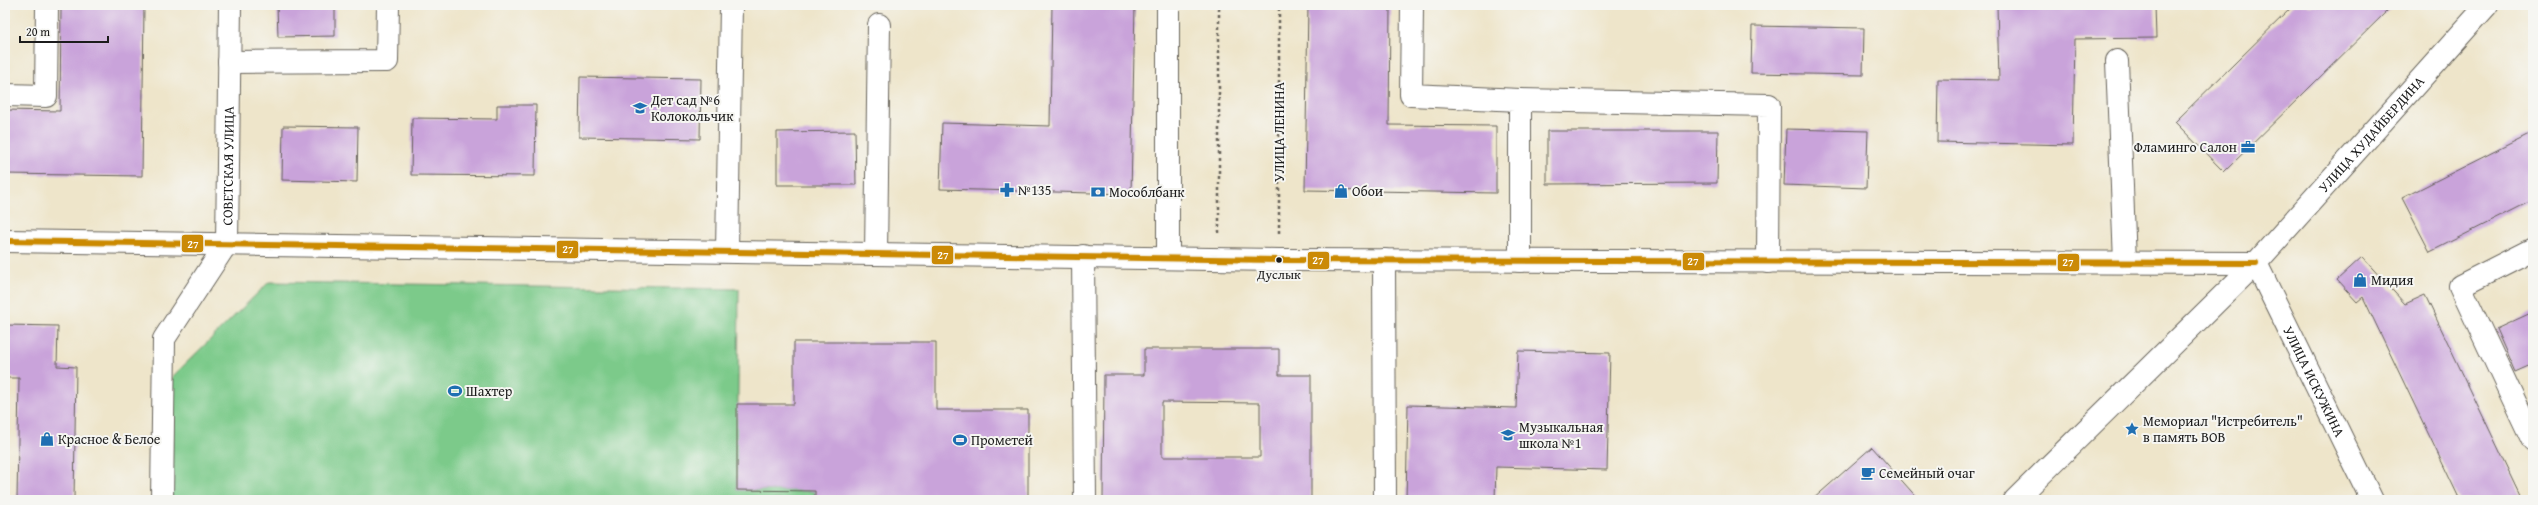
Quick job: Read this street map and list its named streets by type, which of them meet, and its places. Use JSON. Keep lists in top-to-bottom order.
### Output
{
  "streets": {
    "main road": ["УЛИЦА ХУДАЙБЕРДИНА", "СОВЕТСКАЯ УЛИЦА", "УЛИЦА ИСКУЖИНА"],
    "path": ["УЛИЦА ЛЕНИНА"]
  },
  "crossings": [
    ["УЛИЦА ХУДАЙБЕРДИНА", "УЛИЦА ИСКУЖИНА"]
  ],
  "places": {
    "school or university": ["Дет сад №6 Колокольчик", "Музыкальная школа №1"],
    "office": ["Фламинго Салон"],
    "pharmacy": ["№135"],
    "shop": ["Обои", "Мидия", "Красное & Белое"],
    "bank": ["Мособлбанк"],
    "other": ["Дуслык"],
    "sports": ["Шахтер", "Прометей"],
    "place": ["Мемориал \"Истребитель\" в память ВОВ"],
    "cafe": ["Семейный очаг"]
  },
  "lines": ["transit line 27"],
  "scale_bar": "20 m"
}
